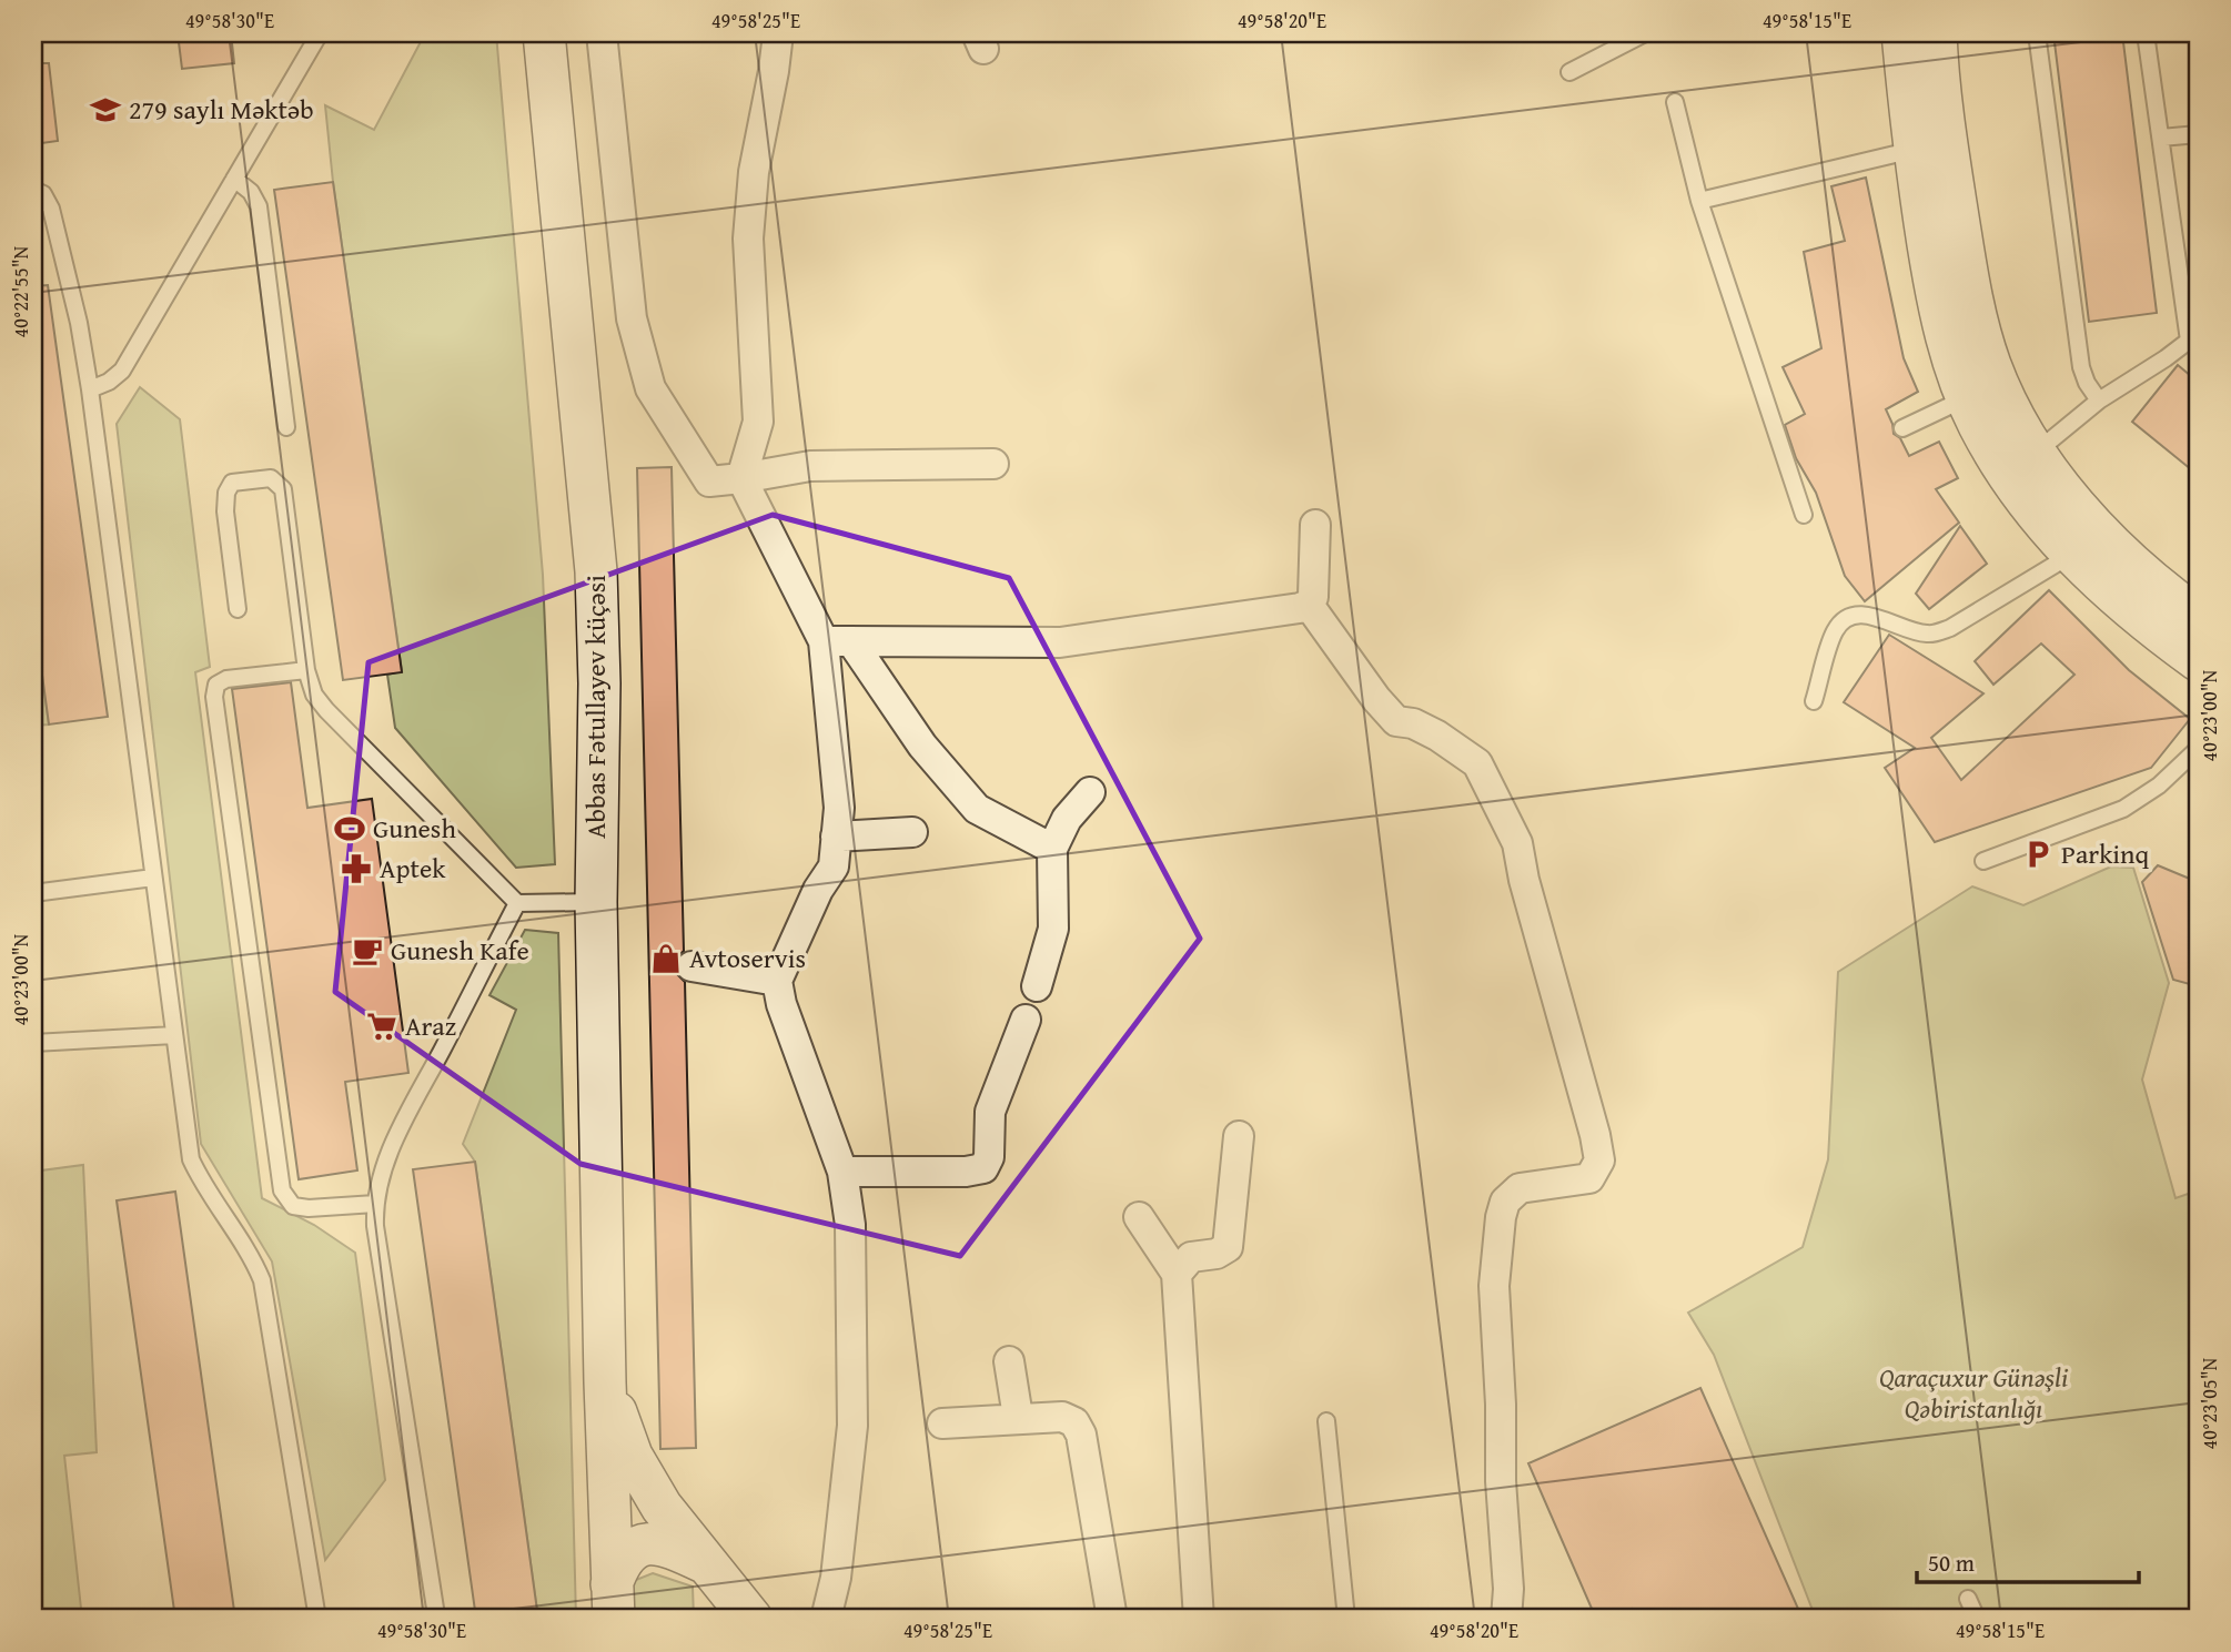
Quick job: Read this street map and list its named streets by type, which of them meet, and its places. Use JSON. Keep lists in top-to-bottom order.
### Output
{
  "streets": {
    "main road": ["Abbas Fətullayev küçəsi"]
  },
  "parks": ["Qaraçuxur Günəşli Qəbiristanlığı"],
  "places": {
    "school or university": ["279 saylı Məktəb"],
    "sports": ["Gunesh"],
    "parking": ["Parkinq"],
    "pharmacy": ["Aptek"],
    "cafe": ["Gunesh Kafe"],
    "shop": ["Avtoservis"],
    "supermarket": ["Araz"]
  },
  "scale_bar": "50 m",
  "coordinates": [
    "49°58'30\"E",
    "49°58'25\"E",
    "49°58'20\"E",
    "49°58'15\"E",
    "40°22'55\"N",
    "40°23'00\"N",
    "40°23'05\"N"
  ]
}
